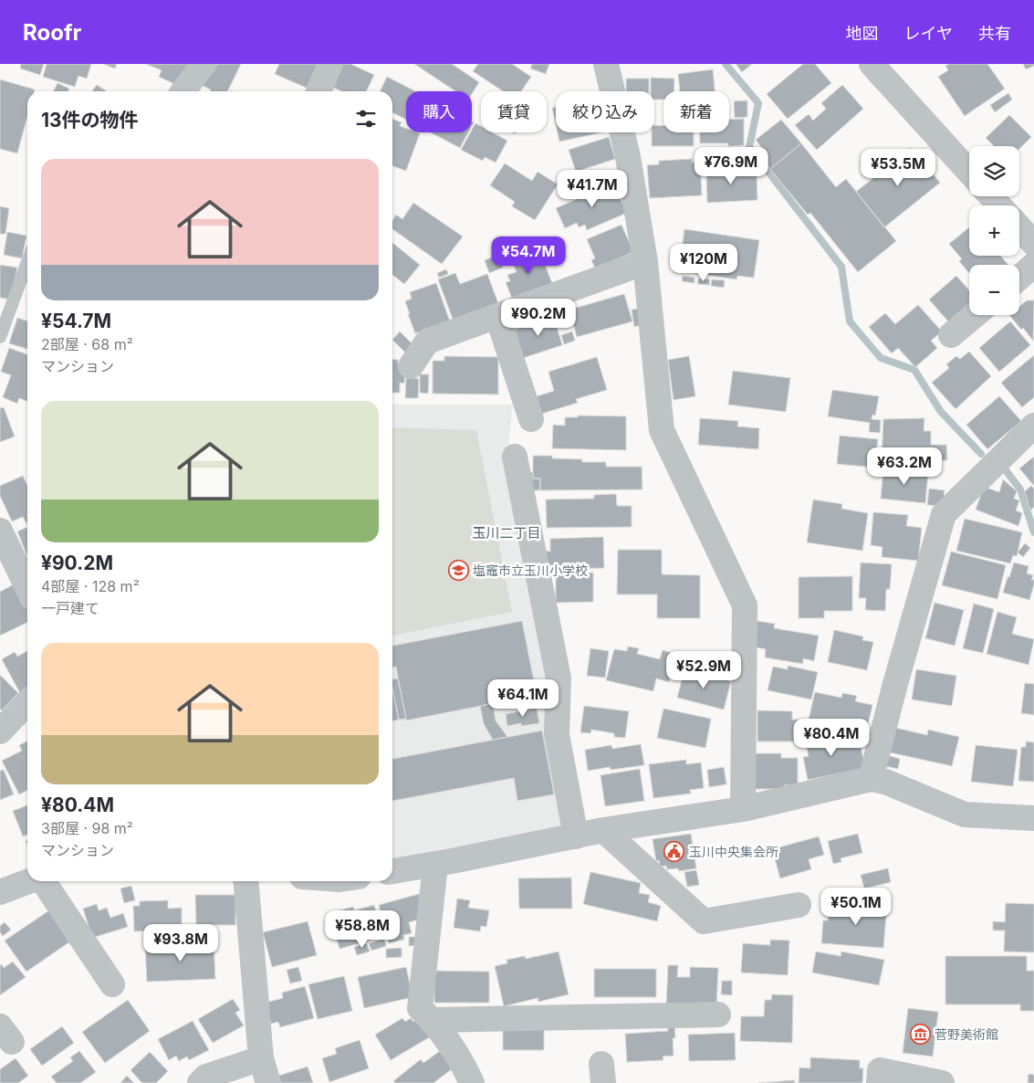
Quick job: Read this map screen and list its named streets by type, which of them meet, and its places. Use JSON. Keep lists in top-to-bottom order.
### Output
{
  "districts": ["玉川二丁目"],
  "places": {
    "school or university": ["塩竈市立玉川小学校"],
    "public building": ["玉川中央集会所"],
    "museum": ["菅野美術館"]
  },
  "page": {
    "header": "Roofr",
    "nav": ["地図", "レイヤ", "共有"],
    "chip": [
      "購入",
      "賃貸",
      "絞り込み",
      "新着"
    ],
    "heading": "13件の物件",
    "map_buttons": ["+", "−"],
    "list": [
      {
        "name": "¥54.7M",
        "note": "2部屋 · 68 m² · マンション"
      },
      {
        "name": "¥90.2M",
        "note": "4部屋 · 128 m² · 一戸建て"
      },
      {
        "name": "¥80.4M",
        "note": "3部屋 · 98 m² · マンション"
      }
    ],
    "price": [
      "¥76.9M",
      "¥53.5M",
      "¥41.7M",
      "¥54.7M",
      "¥120M",
      "¥90.2M",
      "¥63.2M",
      "¥52.9M",
      "¥64.1M",
      "¥80.4M",
      "¥50.1M",
      "¥58.8M",
      "¥93.8M"
    ]
  }
}
